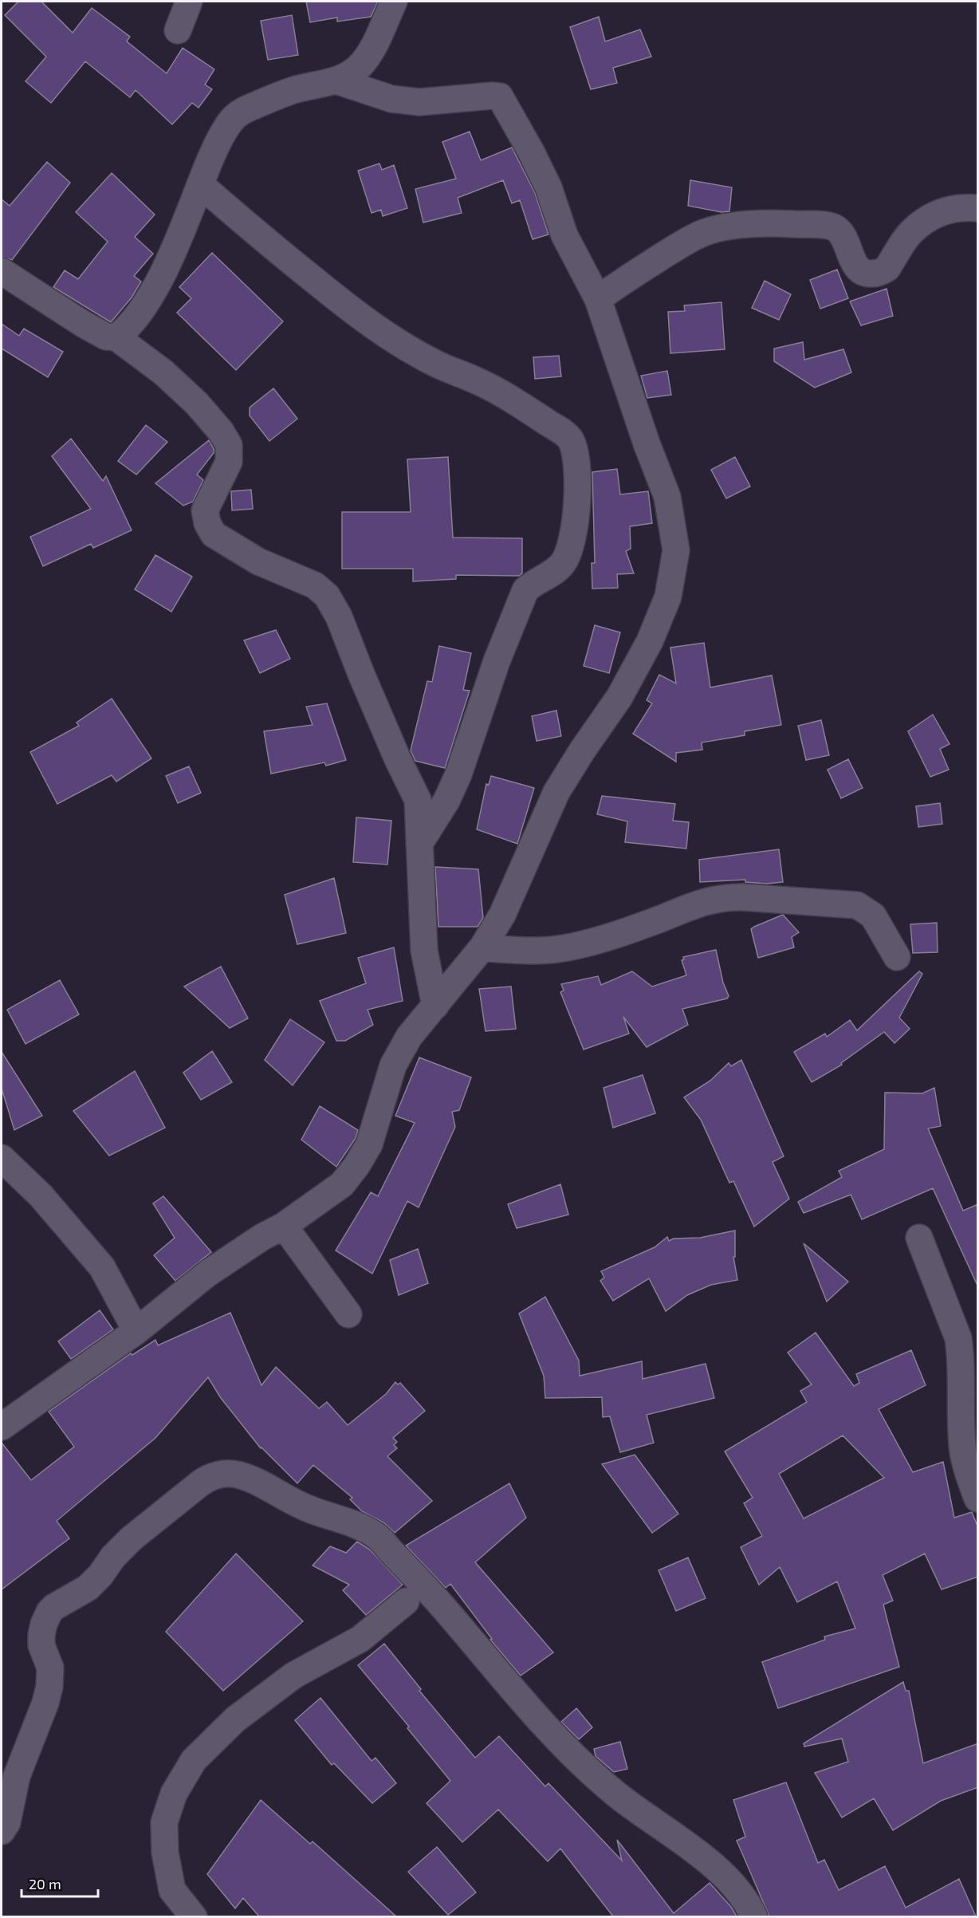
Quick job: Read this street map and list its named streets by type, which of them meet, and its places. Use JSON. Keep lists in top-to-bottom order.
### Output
{
  "scale_bar": "20 m"
}
